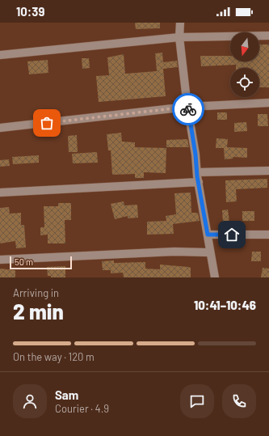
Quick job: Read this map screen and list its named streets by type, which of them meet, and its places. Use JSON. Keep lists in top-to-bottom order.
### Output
{
  "scale_bar": "50 m",
  "north": "bottom",
  "page": {
    "status": "10:39",
    "scale": "50 m",
    "heading": ["2 min", "Arriving in", "10:41–10:46"],
    "panel": ["Sam", "Courier · 4.9"],
    "bar": "On the way · 120 m"
  }
}
